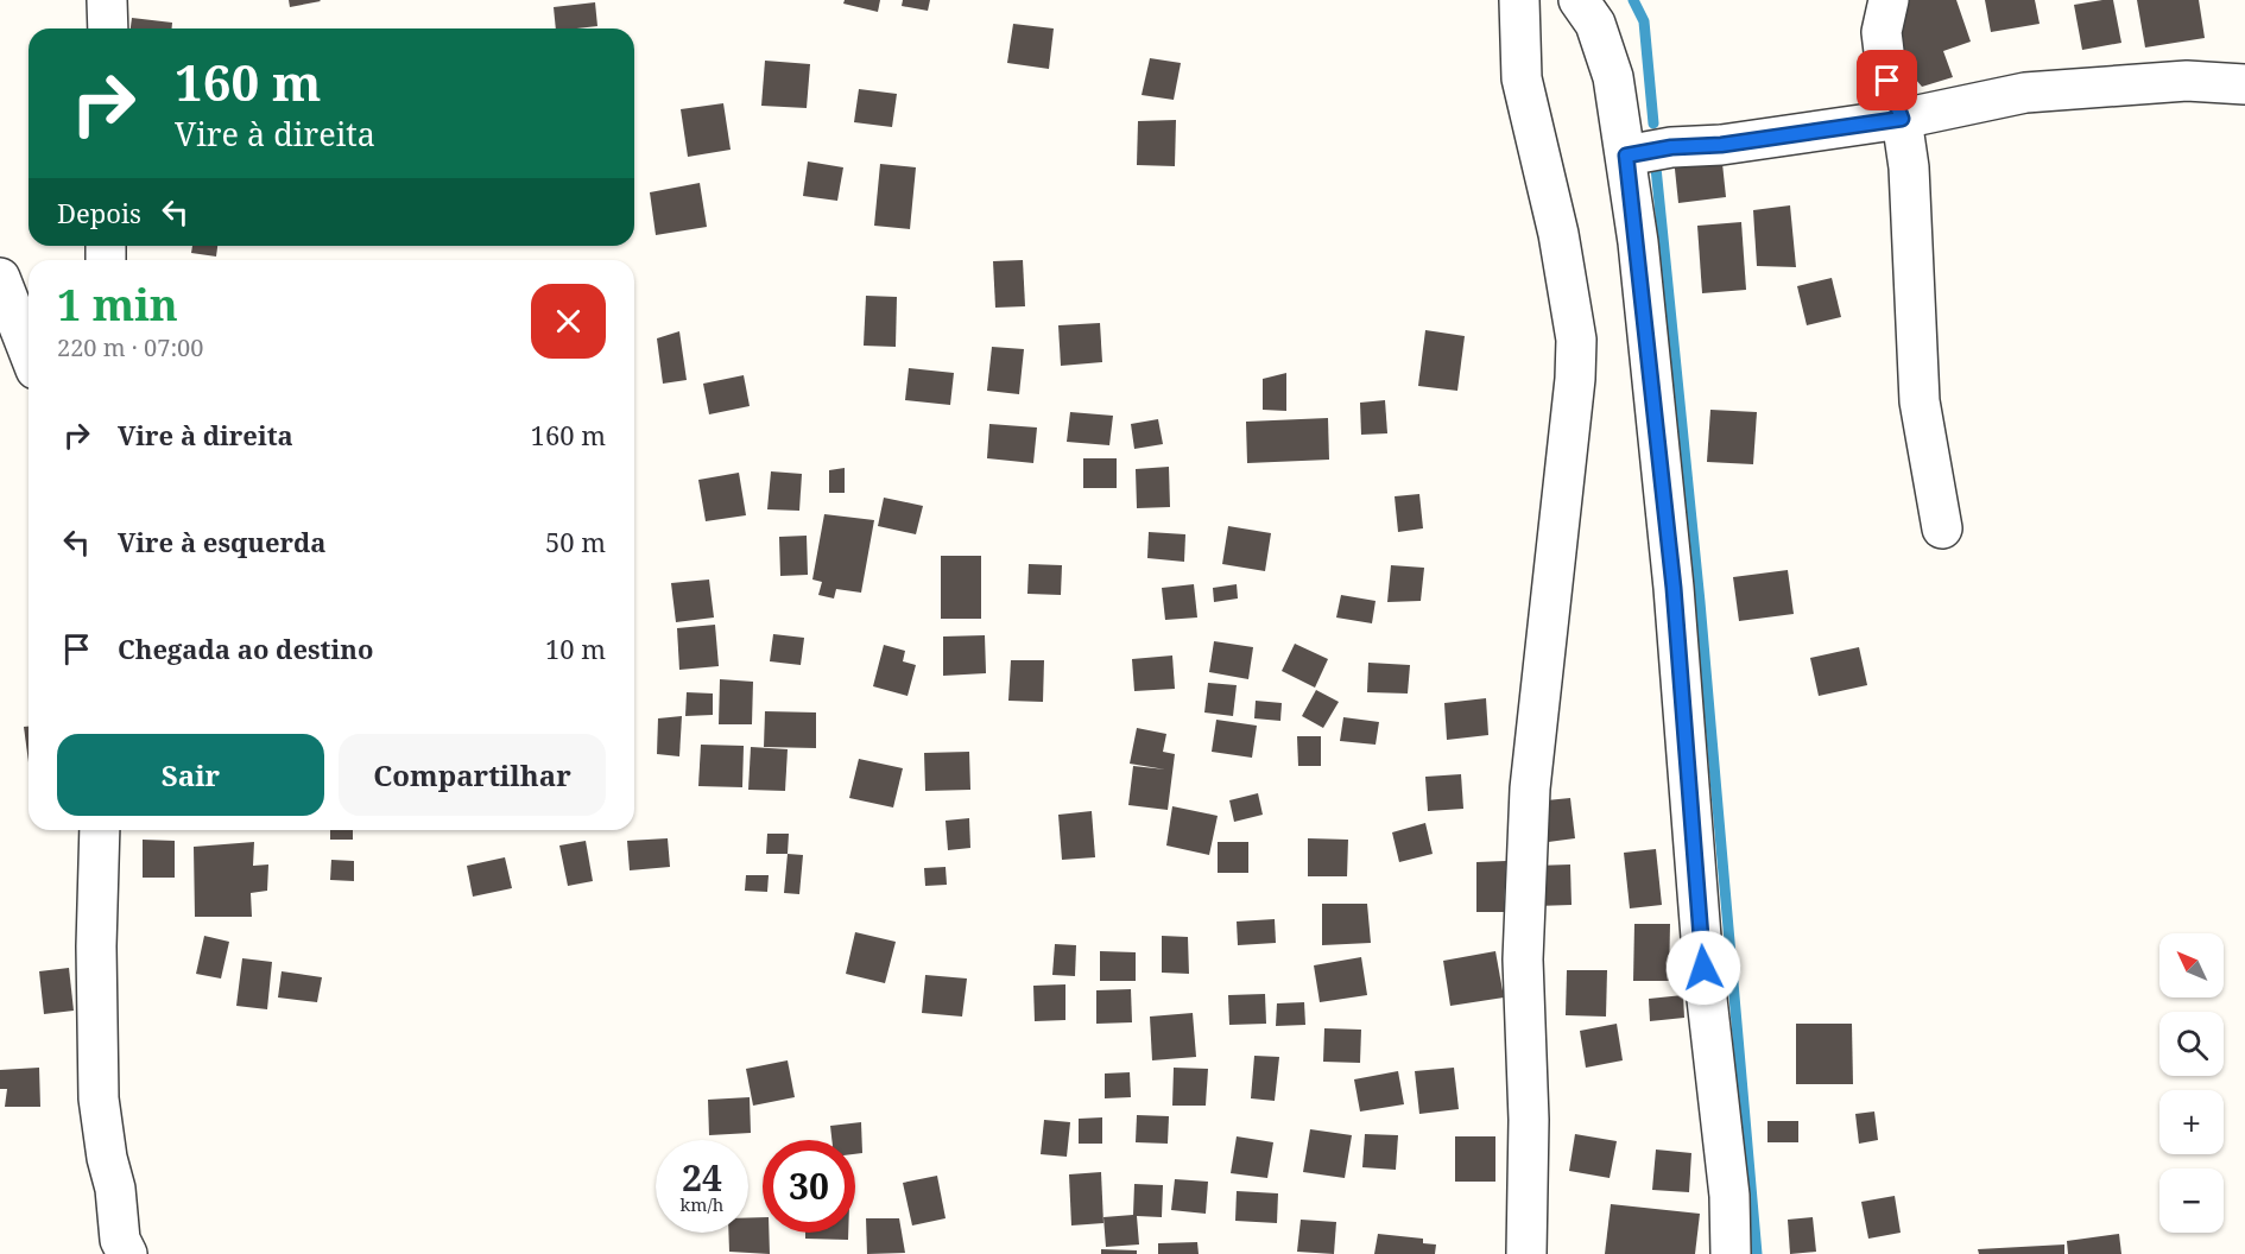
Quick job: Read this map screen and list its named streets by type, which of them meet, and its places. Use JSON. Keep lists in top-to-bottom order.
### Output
{
  "north": "top left",
  "page": {
    "turn": ["160 m", "Vire à direita"],
    "then": "Depois",
    "heading": ["1 min", "220 m · 07:00"],
    "list": [
      {
        "name": "Vire à direita",
        "value": "160 m"
      },
      {
        "name": "Vire à esquerda",
        "value": "50 m"
      },
      {
        "name": "Chegada ao destino",
        "value": "10 m"
      }
    ],
    "buttons": ["Sair", "Compartilhar"],
    "map_buttons": ["+", "−"],
    "speed": "24 km/h",
    "limit": "30"
  }
}
